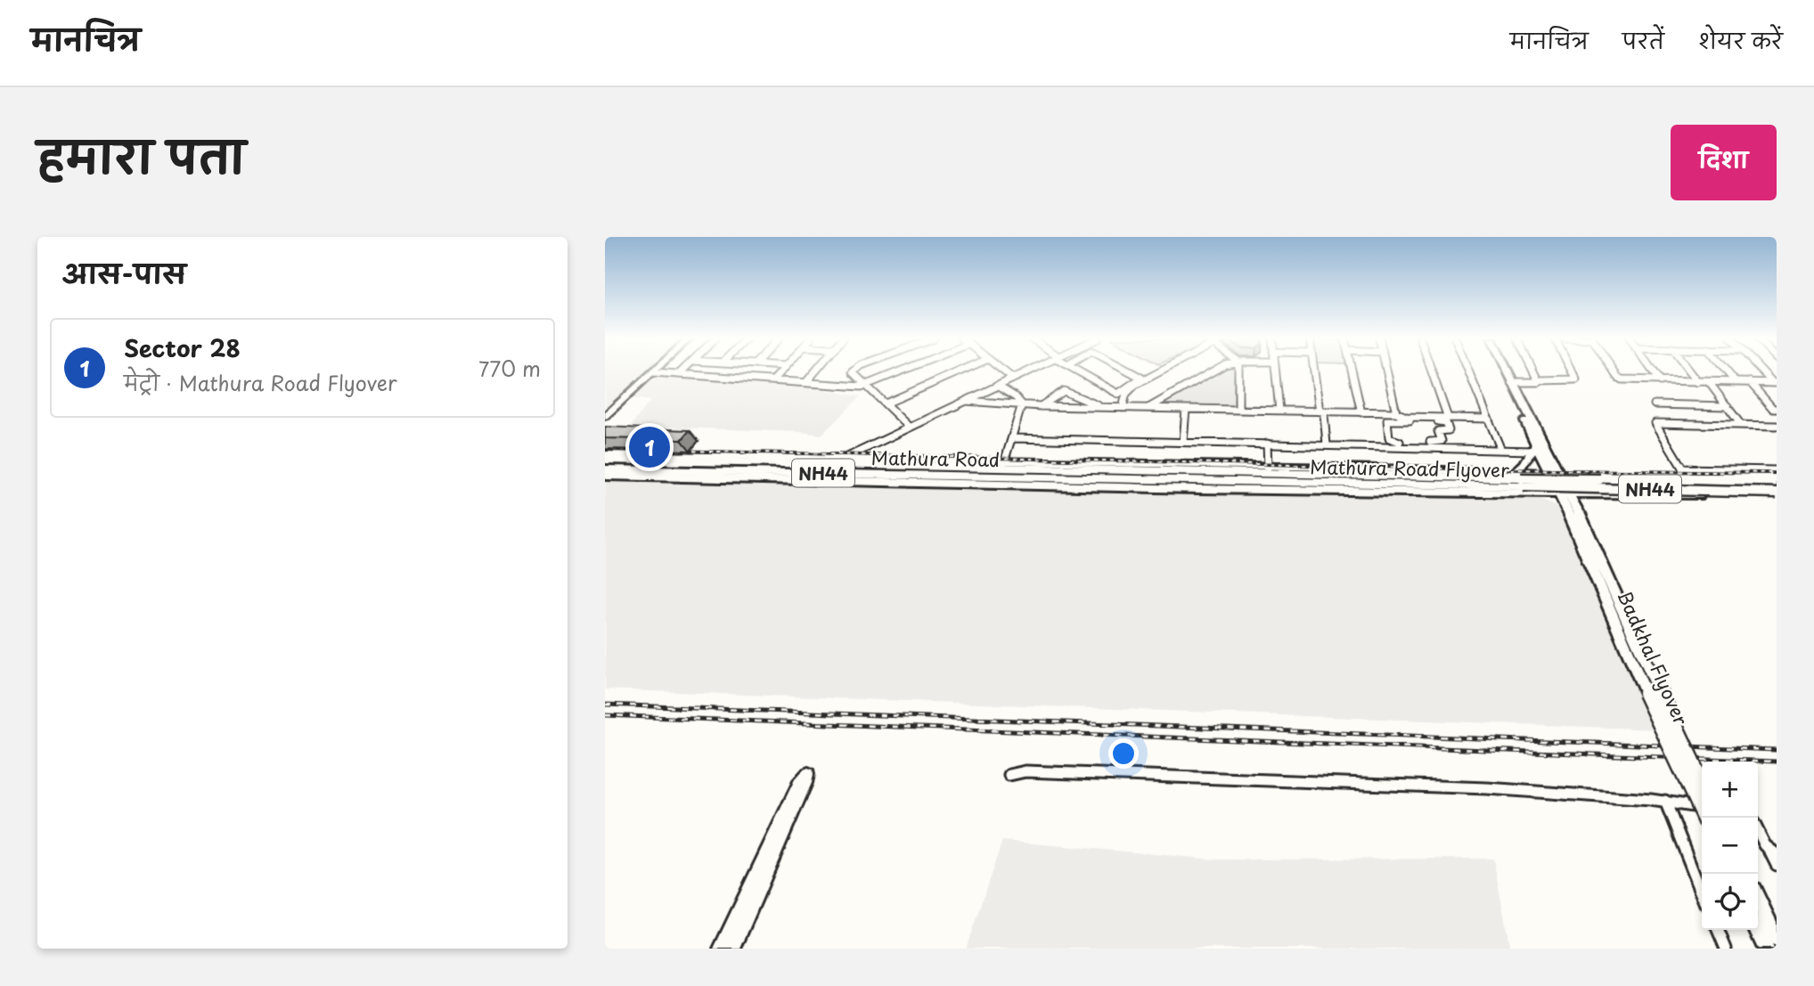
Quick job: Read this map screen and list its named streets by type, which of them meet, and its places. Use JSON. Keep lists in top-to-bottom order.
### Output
{
  "streets": {
    "highway": ["Mathura Road", "Mathura Road Flyover", "NH44"],
    "main road": ["Badkhal Flyover"]
  },
  "crossings": [
    ["Mathura Road", "Mathura Road Flyover"],
    ["Mathura Road", "NH44"]
  ],
  "page": {
    "header": "मानचित्र",
    "nav": ["मानचित्र", "परतें", "शेयर करें"],
    "title": "हमारा पता",
    "buttons": "दिशा",
    "heading": "आस-पास",
    "list": [
      {
        "mark": "1",
        "name": "Sector 28",
        "note": "मेट्रो · Mathura Road Flyover",
        "value": "770 m"
      }
    ],
    "pins": "1",
    "map_buttons": ["+", "−"]
  }
}
